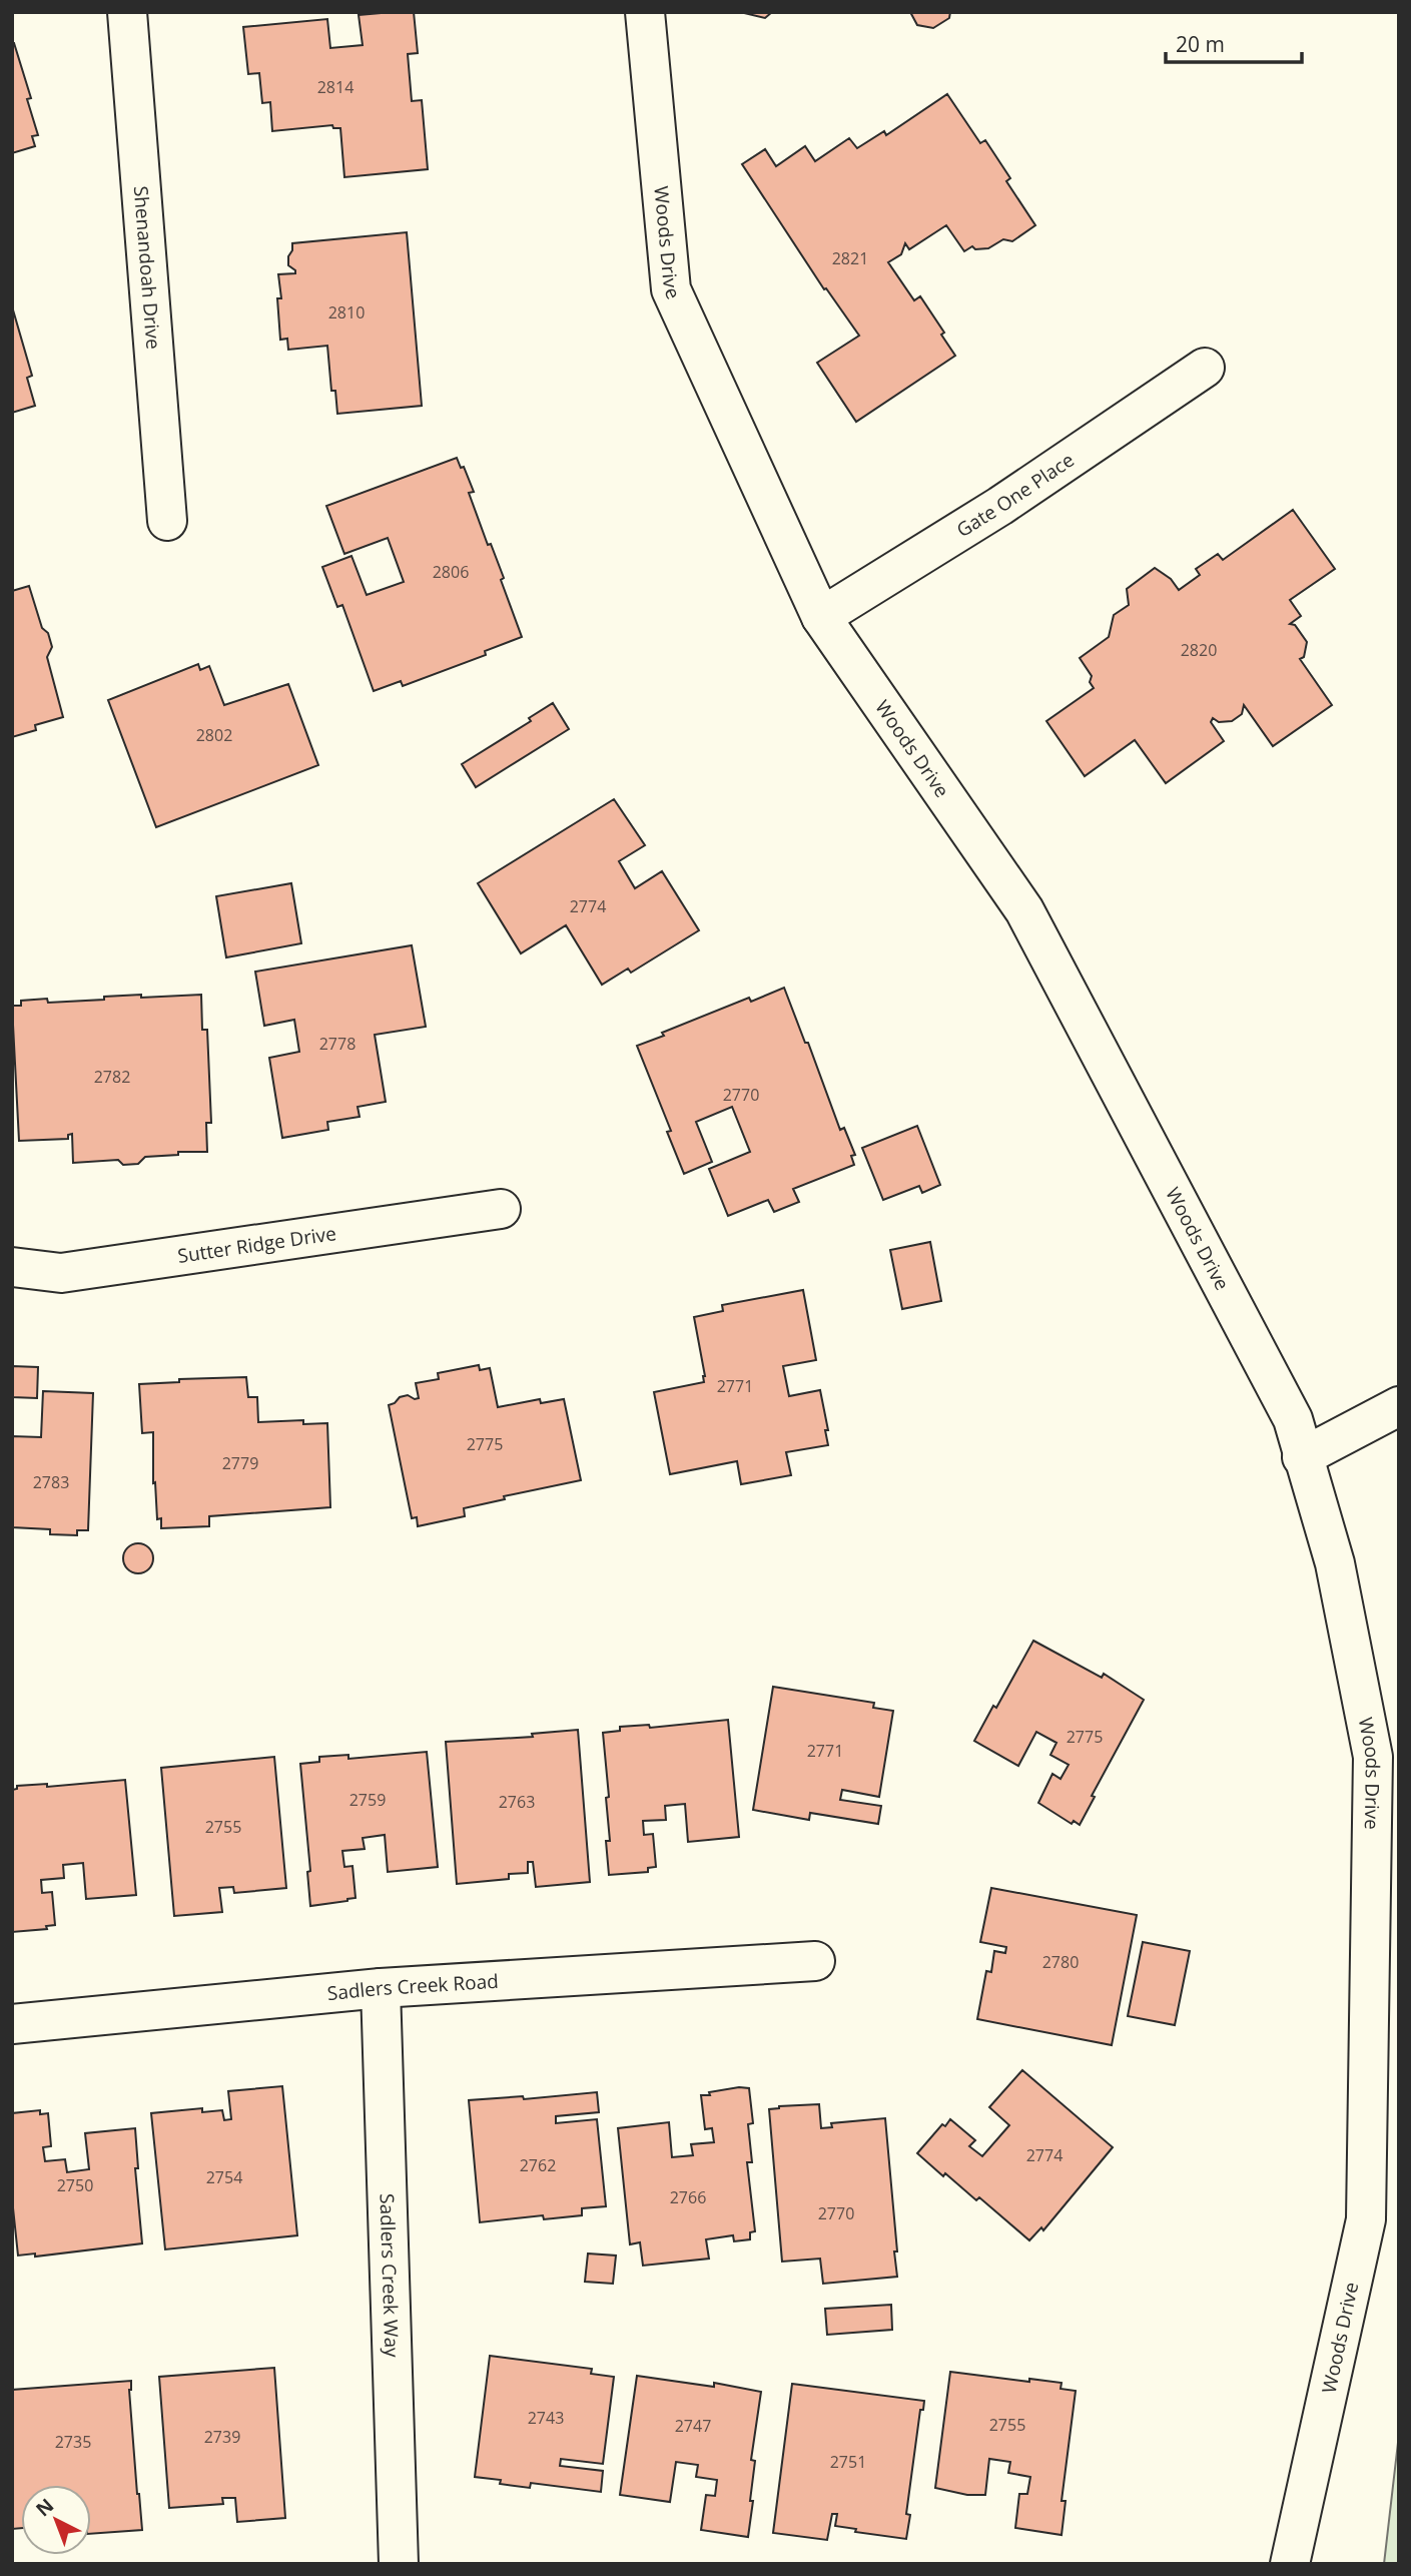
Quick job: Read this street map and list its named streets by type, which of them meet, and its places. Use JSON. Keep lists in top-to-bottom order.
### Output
{
  "streets": {
    "street": [
      "Woods Drive",
      "Shenandoah Drive",
      "Gate One Place",
      "Sutter Ridge Drive",
      "Sadlers Creek Road",
      "Sadlers Creek Way"
    ]
  },
  "crossings": [
    ["Woods Drive", "Gate One Place"],
    ["Sadlers Creek Road", "Sadlers Creek Way"]
  ],
  "house_numbers": [
    "2814",
    "2821",
    "2810",
    "2806",
    "2820",
    "2802",
    "2774",
    "2778",
    "2782",
    "2770",
    "2771",
    "2775",
    "2779",
    "2783",
    "2775",
    "2771",
    "2759",
    "2763",
    "2755",
    "2780",
    "2774",
    "2762",
    "2754",
    "2750",
    "2766",
    "2770",
    "2743",
    "2755",
    "2747",
    "2739",
    "2735",
    "2751"
  ],
  "scale_bar": "20 m",
  "north": "top left"
}
